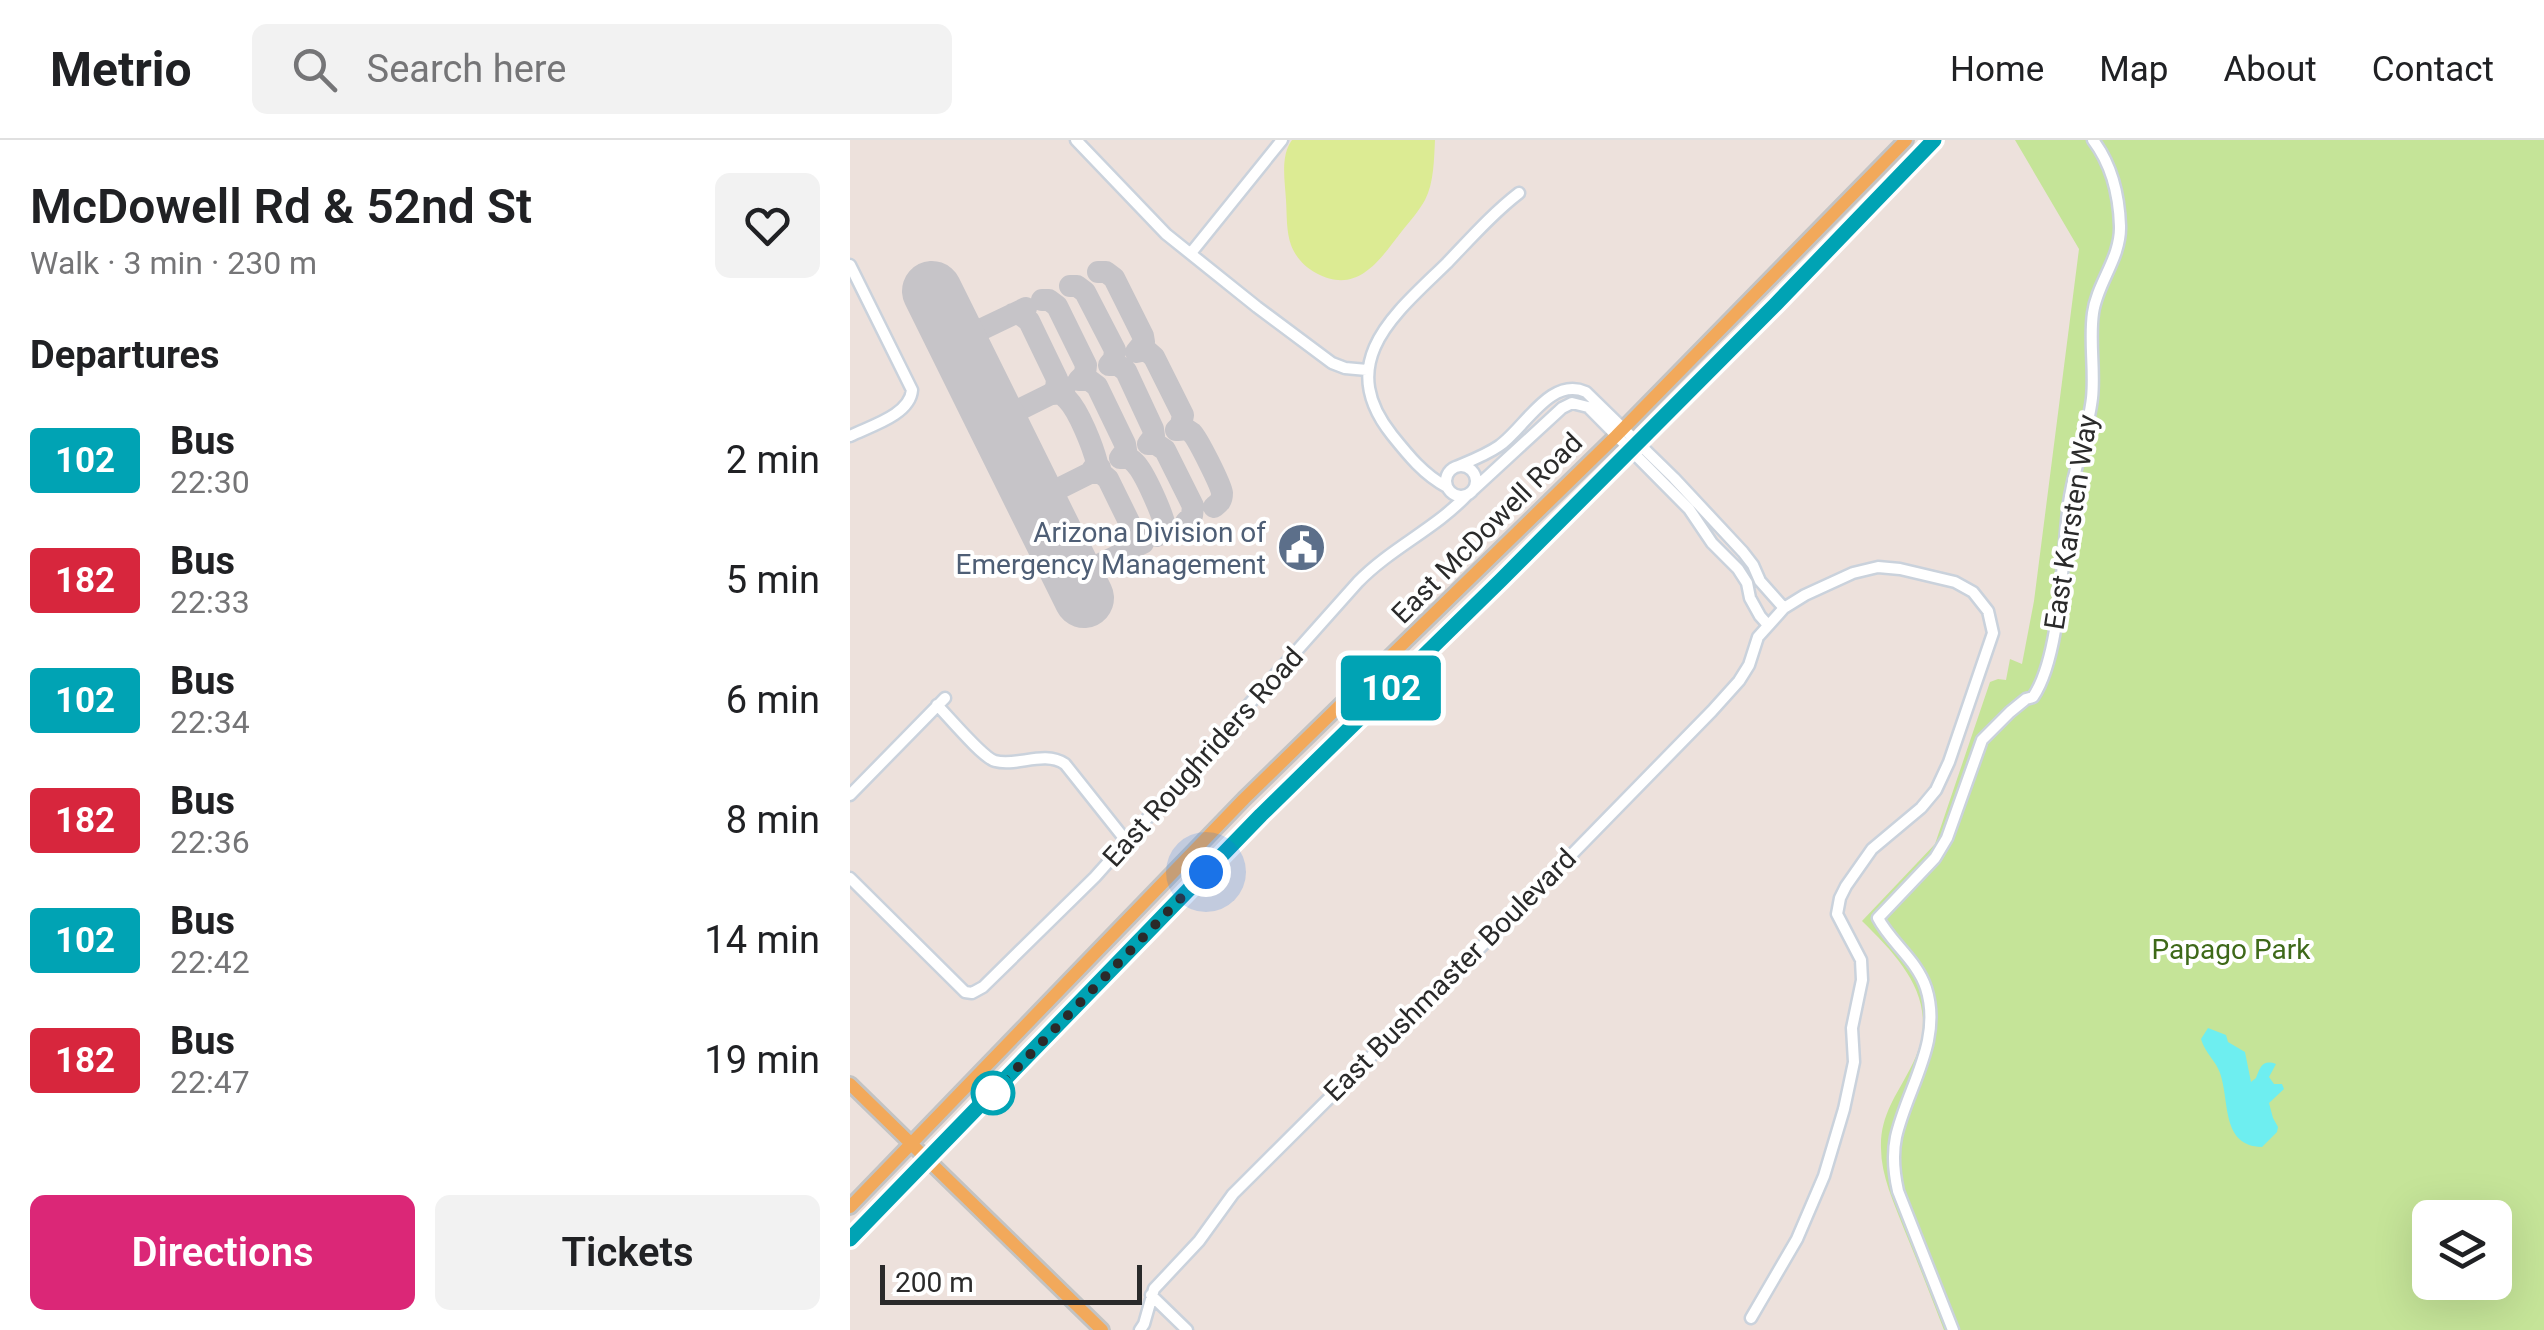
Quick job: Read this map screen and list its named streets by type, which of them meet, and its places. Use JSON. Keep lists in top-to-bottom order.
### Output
{
  "streets": {
    "main road": ["East McDowell Road"],
    "street": ["East Karsten Way", "East Roughriders Road", "East Bushmaster Boulevard"]
  },
  "parks": ["Papago Park"],
  "places": {
    "public building": ["Arizona Division of Emergency Management"]
  },
  "lines": ["bus line 102"],
  "scale_bar": "200 m",
  "page": {
    "header": "Metrio",
    "search": "Search here",
    "nav": [
      "Home",
      "Map",
      "About",
      "Contact"
    ],
    "heading": [
      ["McDowell Rd & 52nd St", "Walk · 3 min · 230 m"],
      "Departures"
    ],
    "on_map": "102",
    "list": [
      {
        "mark": "102",
        "name": "Bus",
        "note": "22:30",
        "value": "2 min"
      },
      {
        "mark": "182",
        "name": "Bus",
        "note": "22:33",
        "value": "5 min"
      },
      {
        "mark": "102",
        "name": "Bus",
        "note": "22:34",
        "value": "6 min"
      },
      {
        "mark": "182",
        "name": "Bus",
        "note": "22:36",
        "value": "8 min"
      },
      {
        "mark": "102",
        "name": "Bus",
        "note": "22:42",
        "value": "14 min"
      },
      {
        "mark": "182",
        "name": "Bus",
        "note": "22:47",
        "value": "19 min"
      }
    ],
    "buttons": ["Directions", "Tickets"],
    "scale": "200 m"
  }
}
